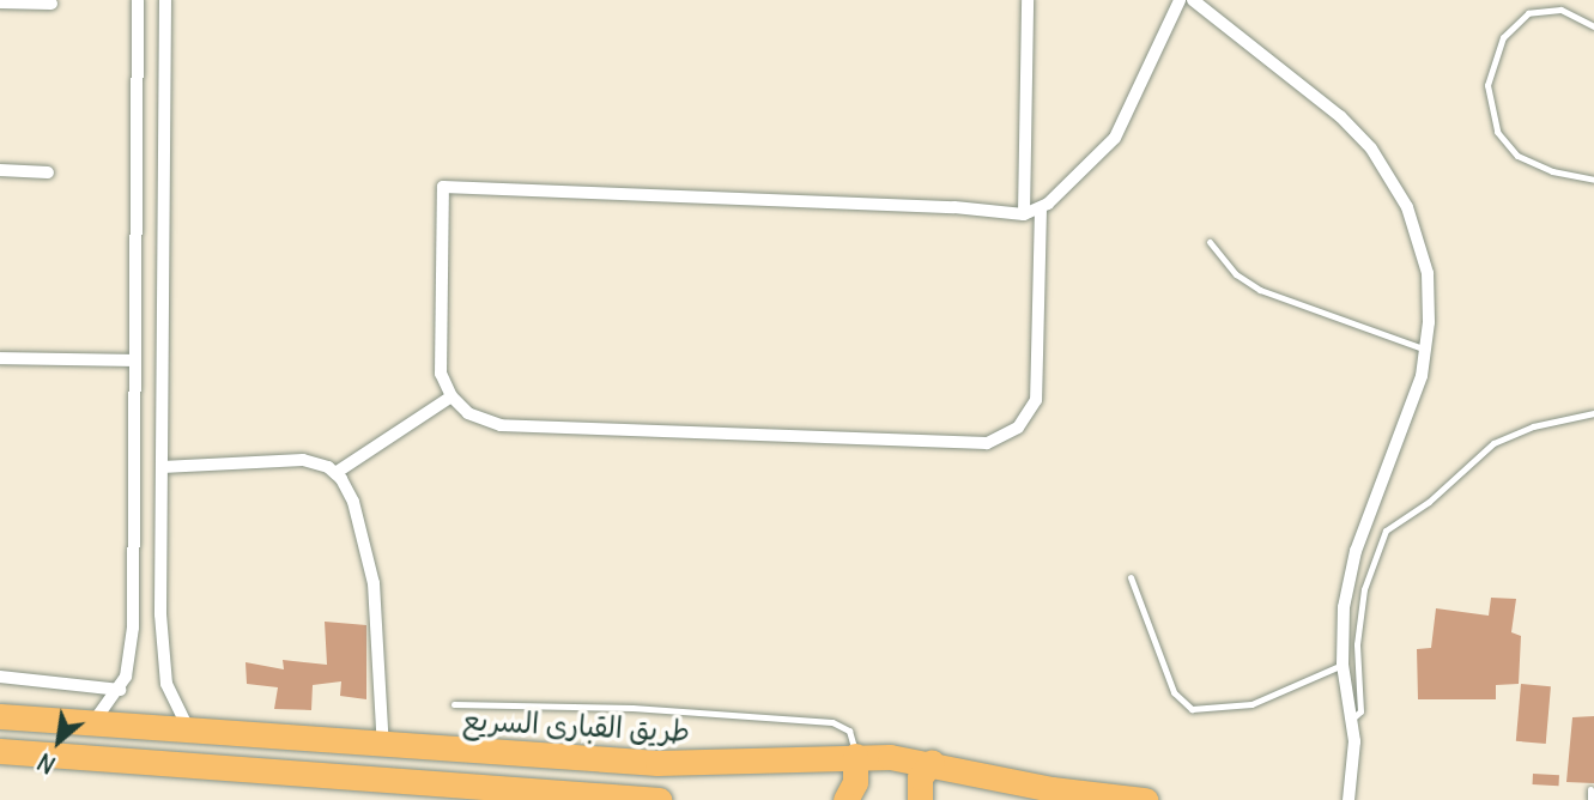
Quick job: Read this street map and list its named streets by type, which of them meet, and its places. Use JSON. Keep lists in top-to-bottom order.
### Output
{
  "streets": {
    "highway": ["طريق القبارى السريع"]
  },
  "north": "bottom left"
}
